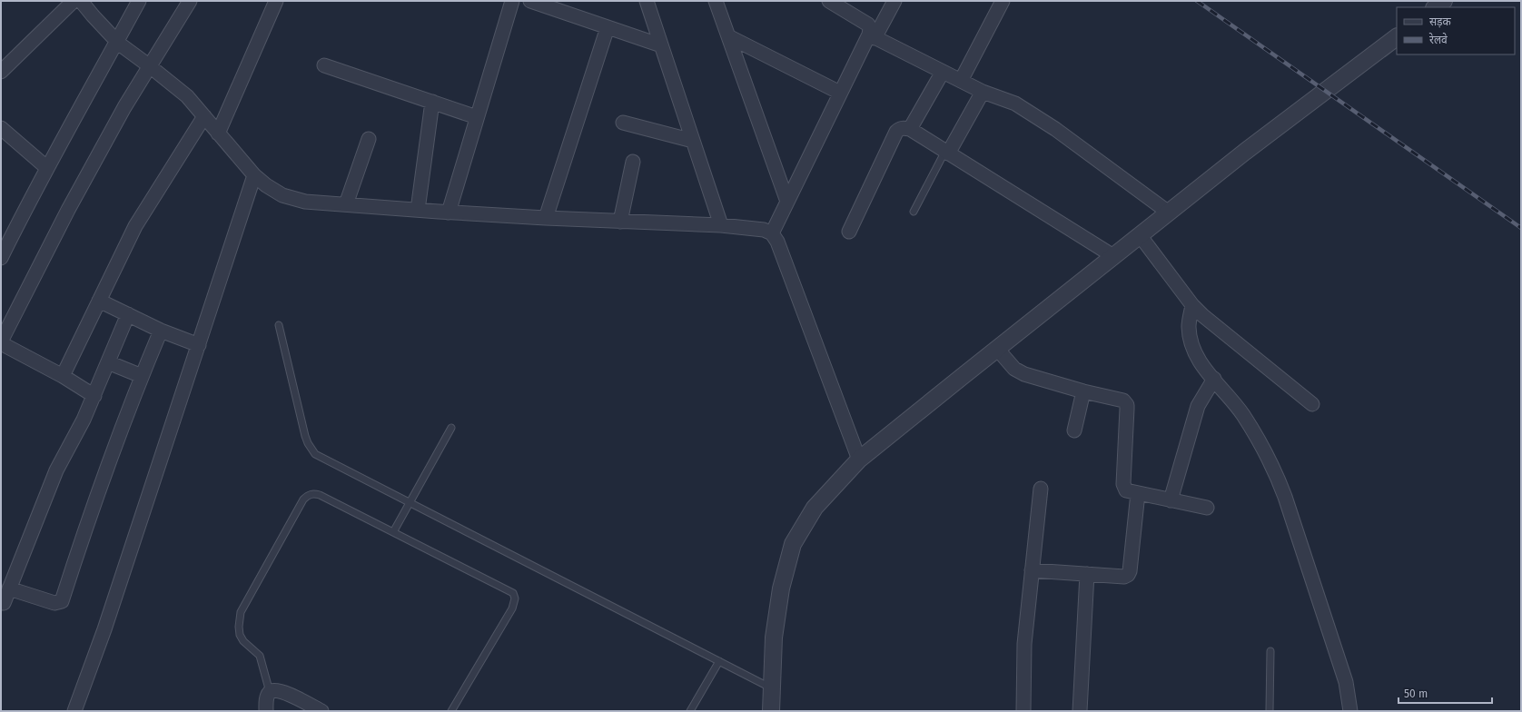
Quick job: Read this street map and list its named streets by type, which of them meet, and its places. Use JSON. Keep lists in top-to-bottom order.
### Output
{
  "legend": ["सड़क", "रेलवे"],
  "scale_bar": "50 m"
}
